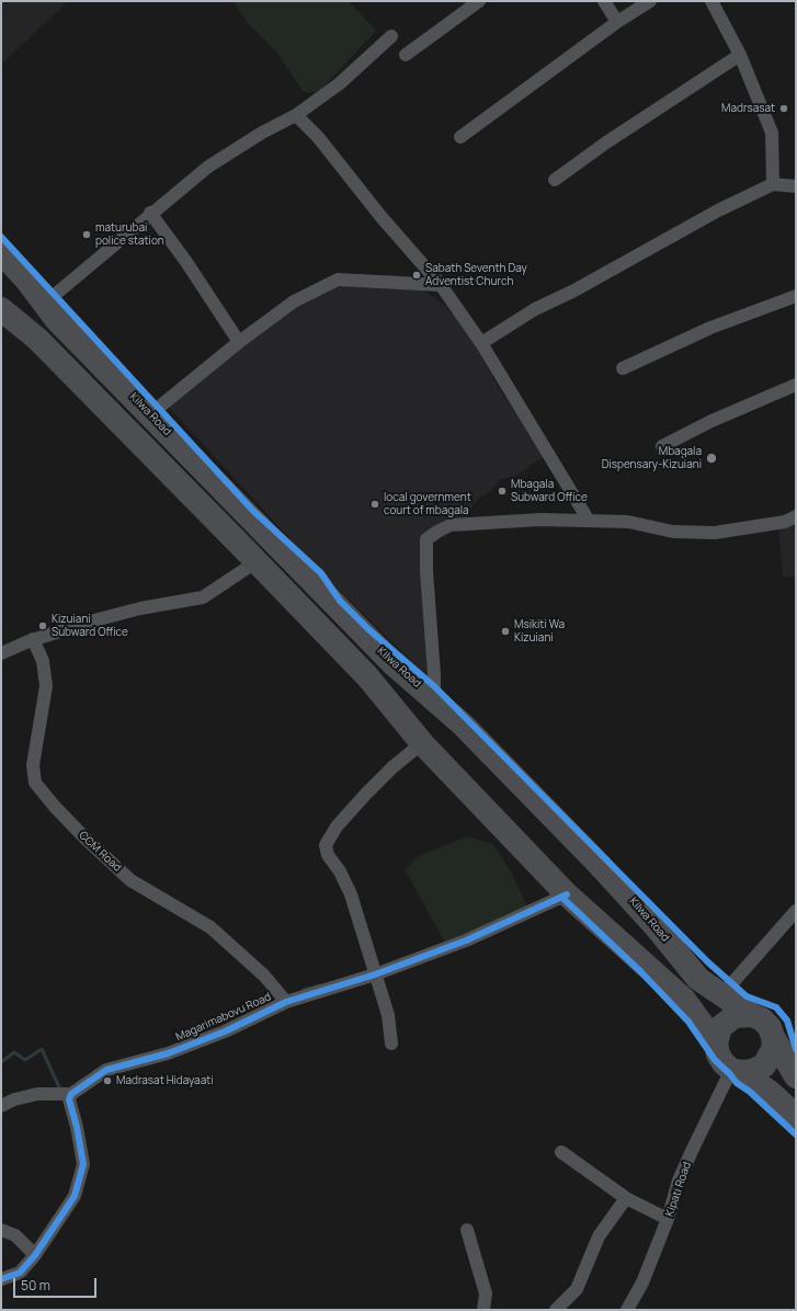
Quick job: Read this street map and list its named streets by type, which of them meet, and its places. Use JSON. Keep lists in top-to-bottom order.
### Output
{
  "streets": {
    "highway": ["Kilwa Road"],
    "street": ["CCM Road", "Magarimabovu Road", "Kipati Road"]
  },
  "crossings": [
    ["Kilwa Road", "Kipati Road"],
    ["CCM Road", "Magarimabovu Road"]
  ],
  "places": [
    "Madrsasat",
    "maturubai police station",
    "Sabath Seventh Day Adventist Church",
    "Mbagala Dispensary-Kizuiani",
    "Mbagala Subward Office",
    "local government court of mbagala",
    "Kizuiani Subward Office",
    "Msikiti Wa Kizuiani",
    "Madrasat Hidayaati"
  ],
  "scale_bar": "50 m"
}
